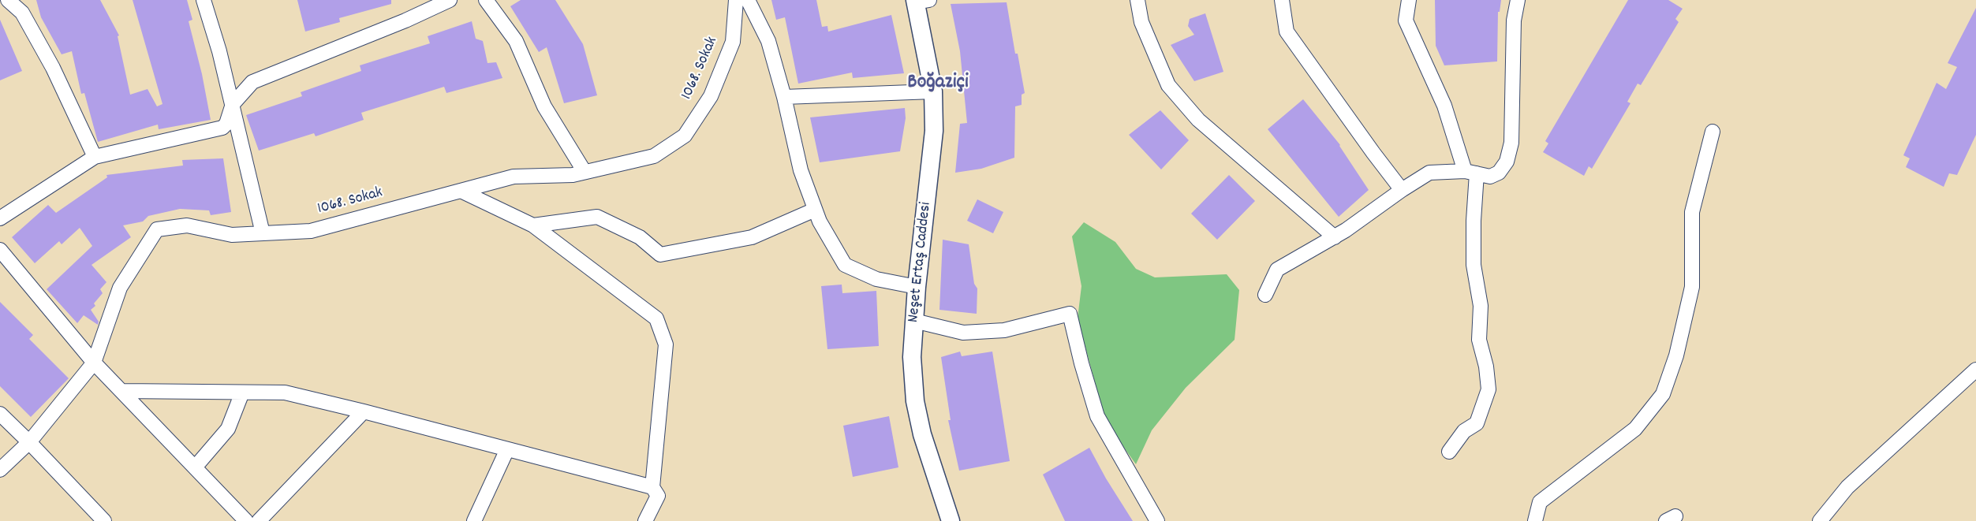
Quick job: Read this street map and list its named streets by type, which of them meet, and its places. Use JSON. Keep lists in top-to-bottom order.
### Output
{
  "streets": {
    "main road": ["Neşet Ertaş Caddesi"],
    "street": ["1068. Sokak"]
  },
  "districts": ["Boğaziçi"]
}
